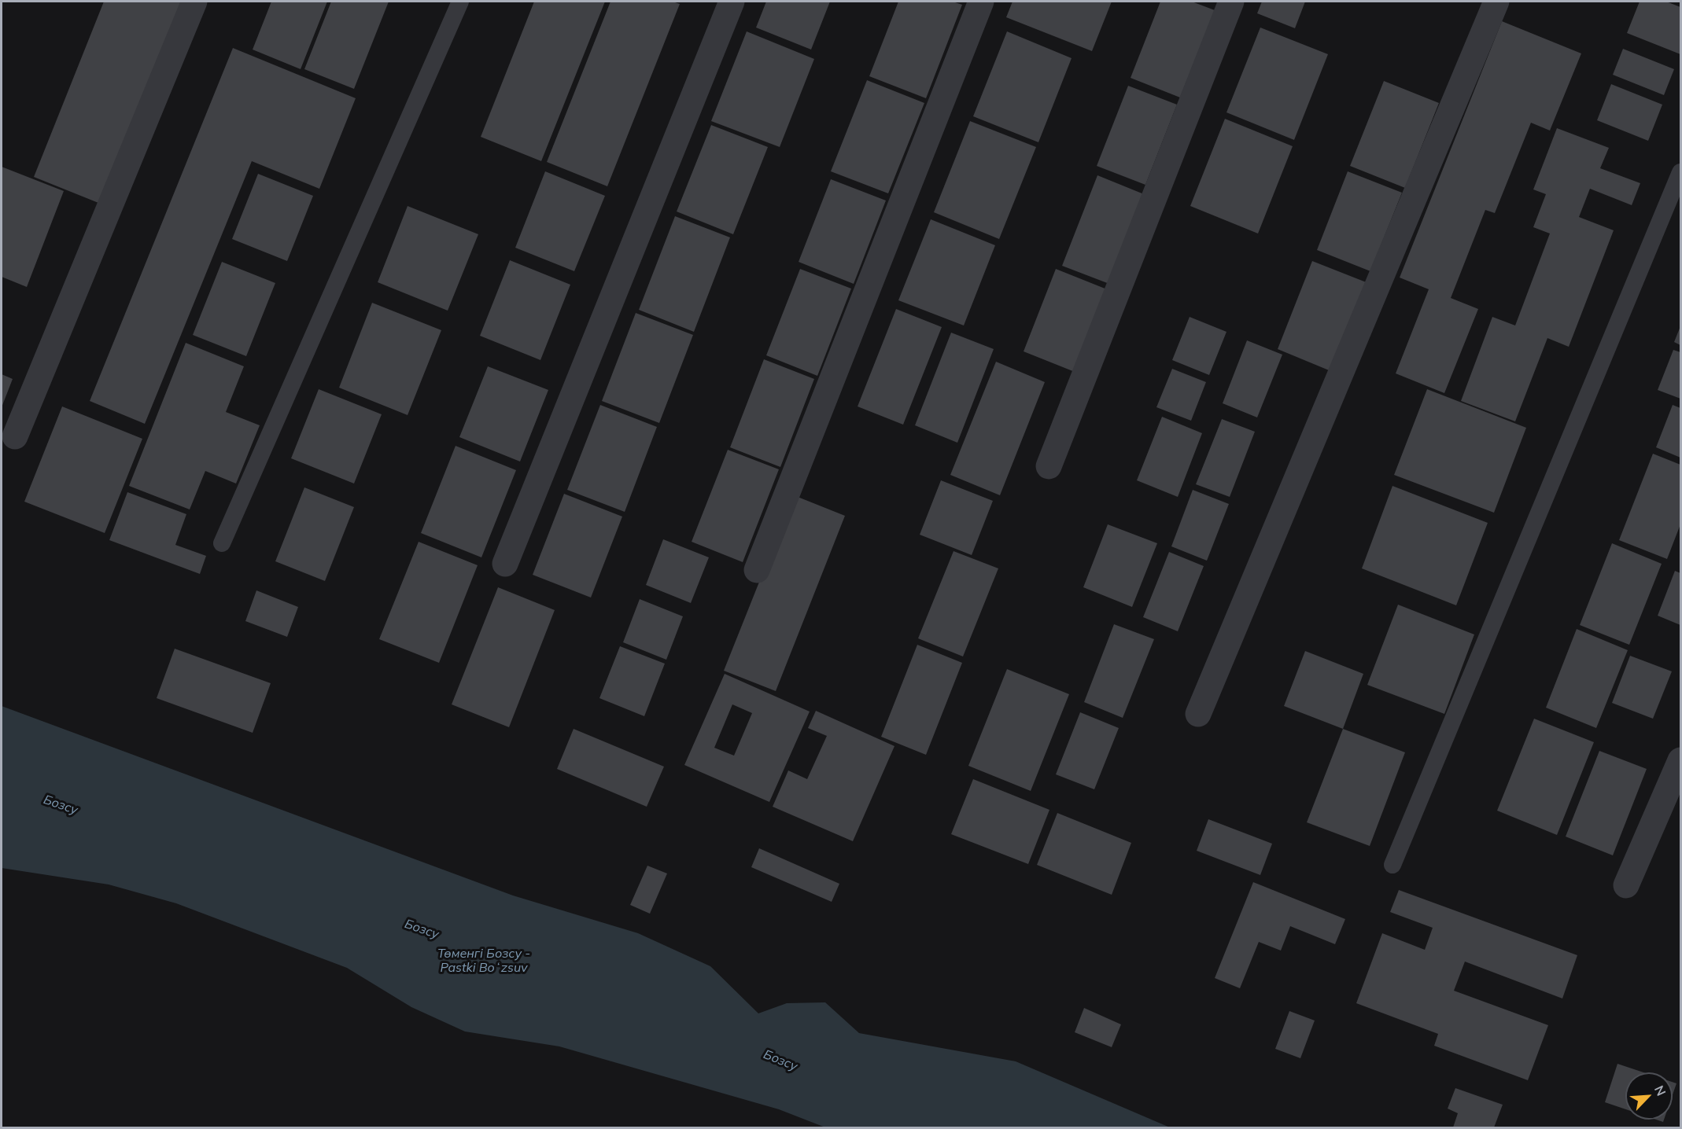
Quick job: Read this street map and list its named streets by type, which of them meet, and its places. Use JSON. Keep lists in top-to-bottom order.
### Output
{
  "water": ["Бозсу", "Төменгі Бозсу - Pastki Boʻzsuv"],
  "north": "top right"
}
